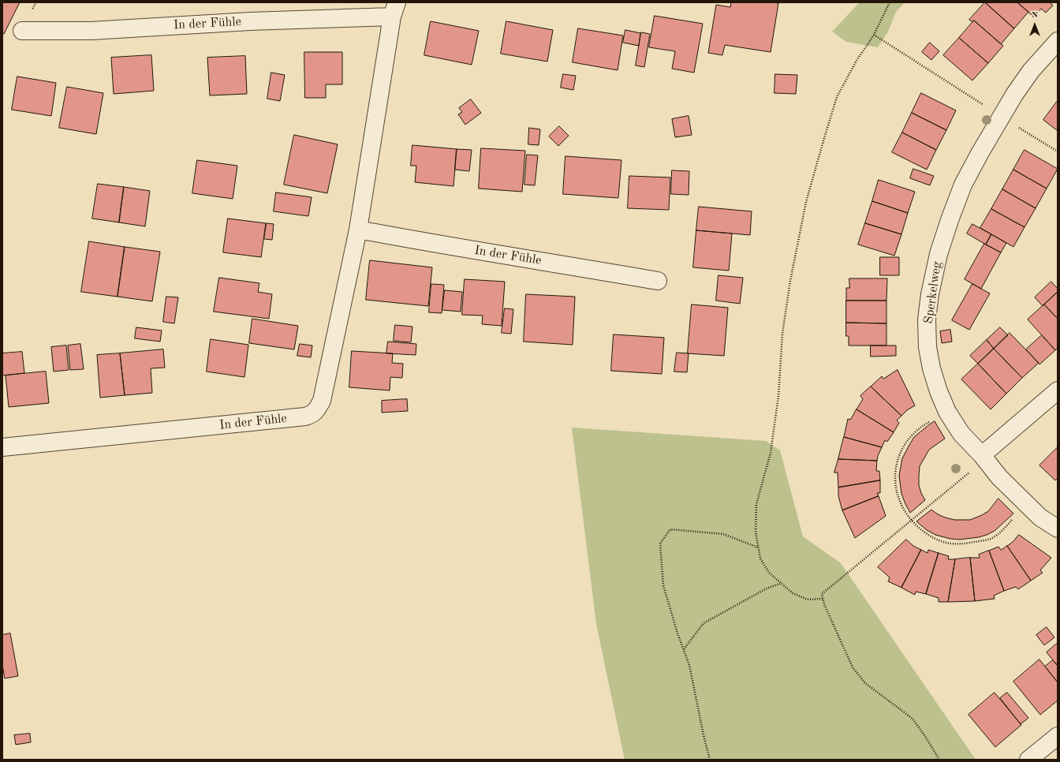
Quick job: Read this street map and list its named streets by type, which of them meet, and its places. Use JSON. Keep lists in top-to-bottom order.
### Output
{
  "streets": {
    "street": ["In der Fühle", "Sperkelweg"]
  },
  "north": "top"
}
